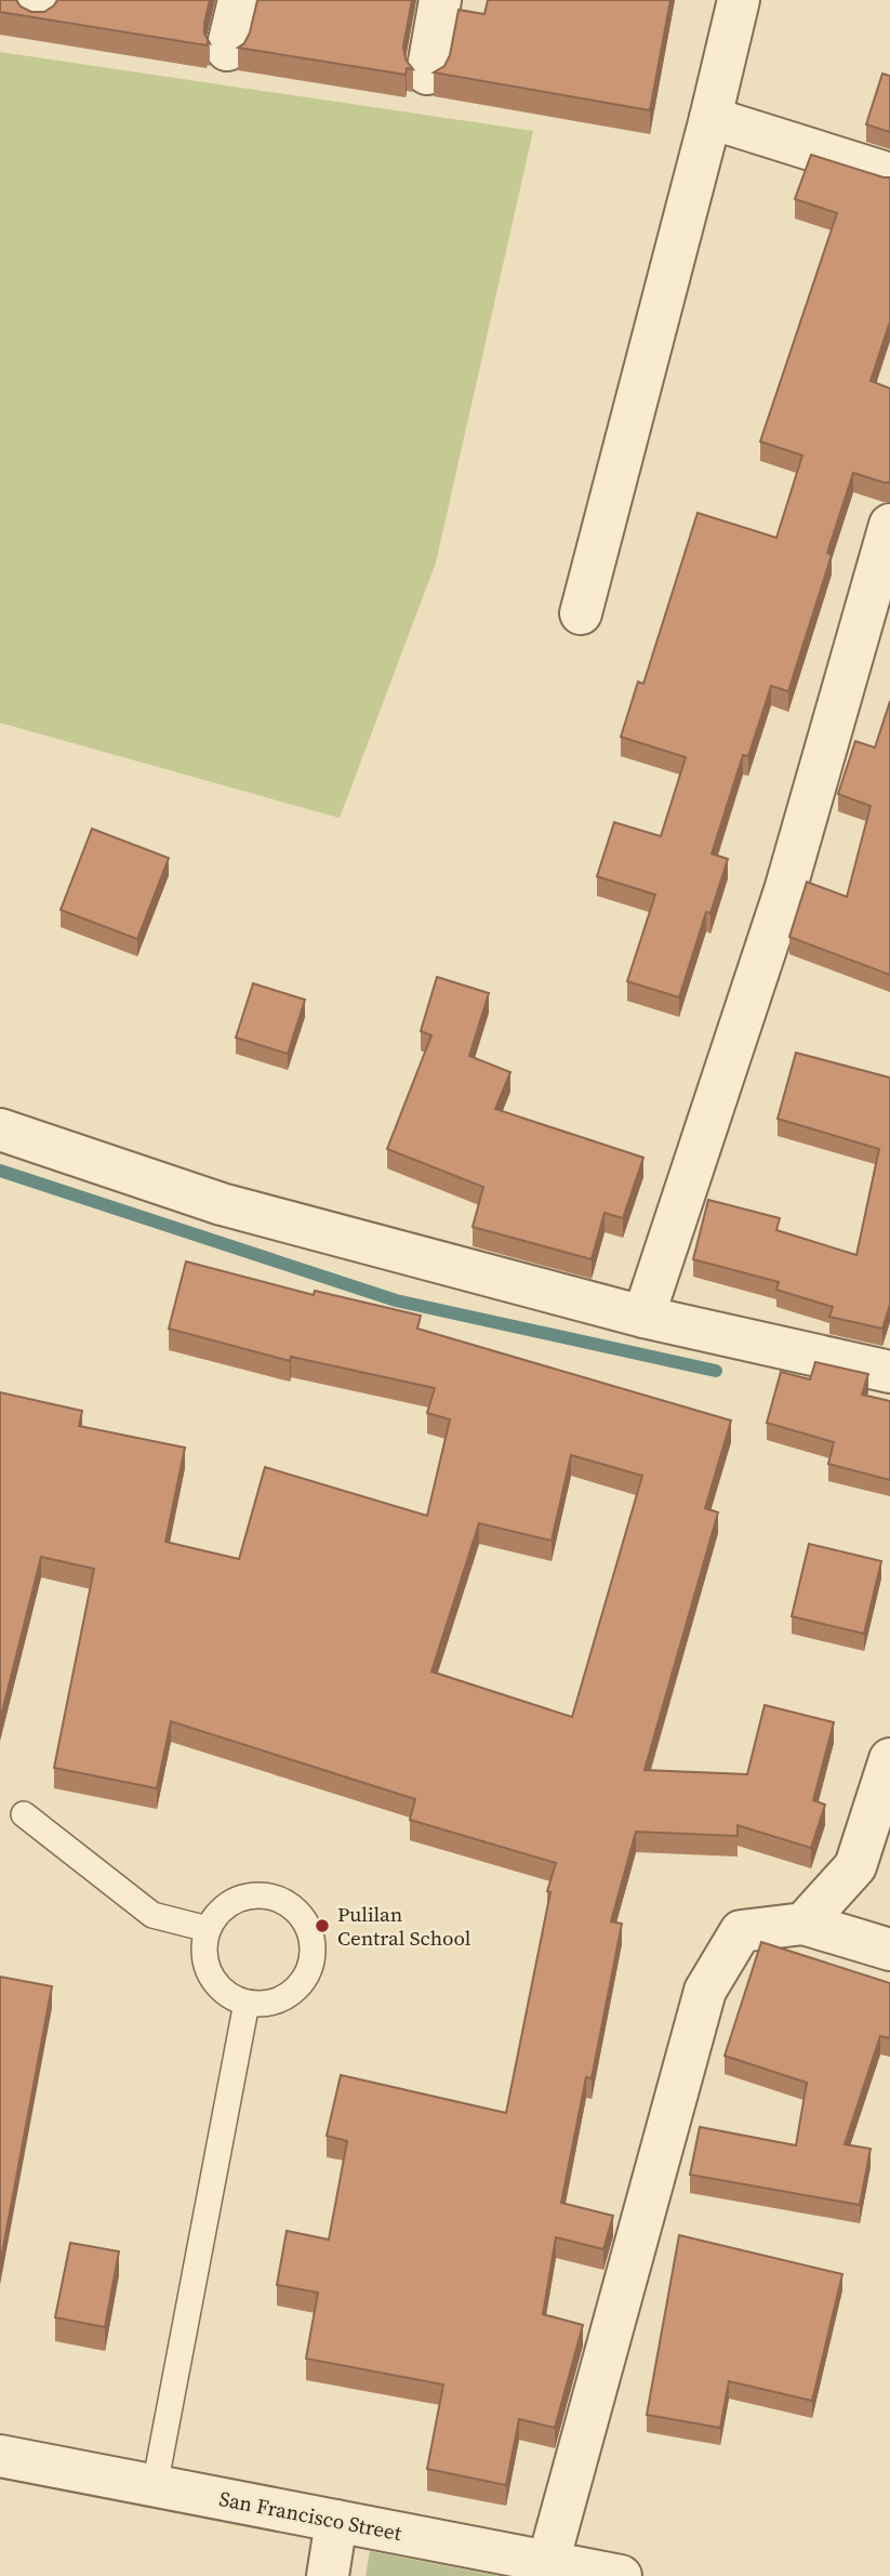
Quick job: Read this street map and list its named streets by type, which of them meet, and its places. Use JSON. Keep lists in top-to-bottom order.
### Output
{
  "streets": {
    "street": ["San Francisco Street"]
  },
  "places": ["Pulilan Central School"]
}
